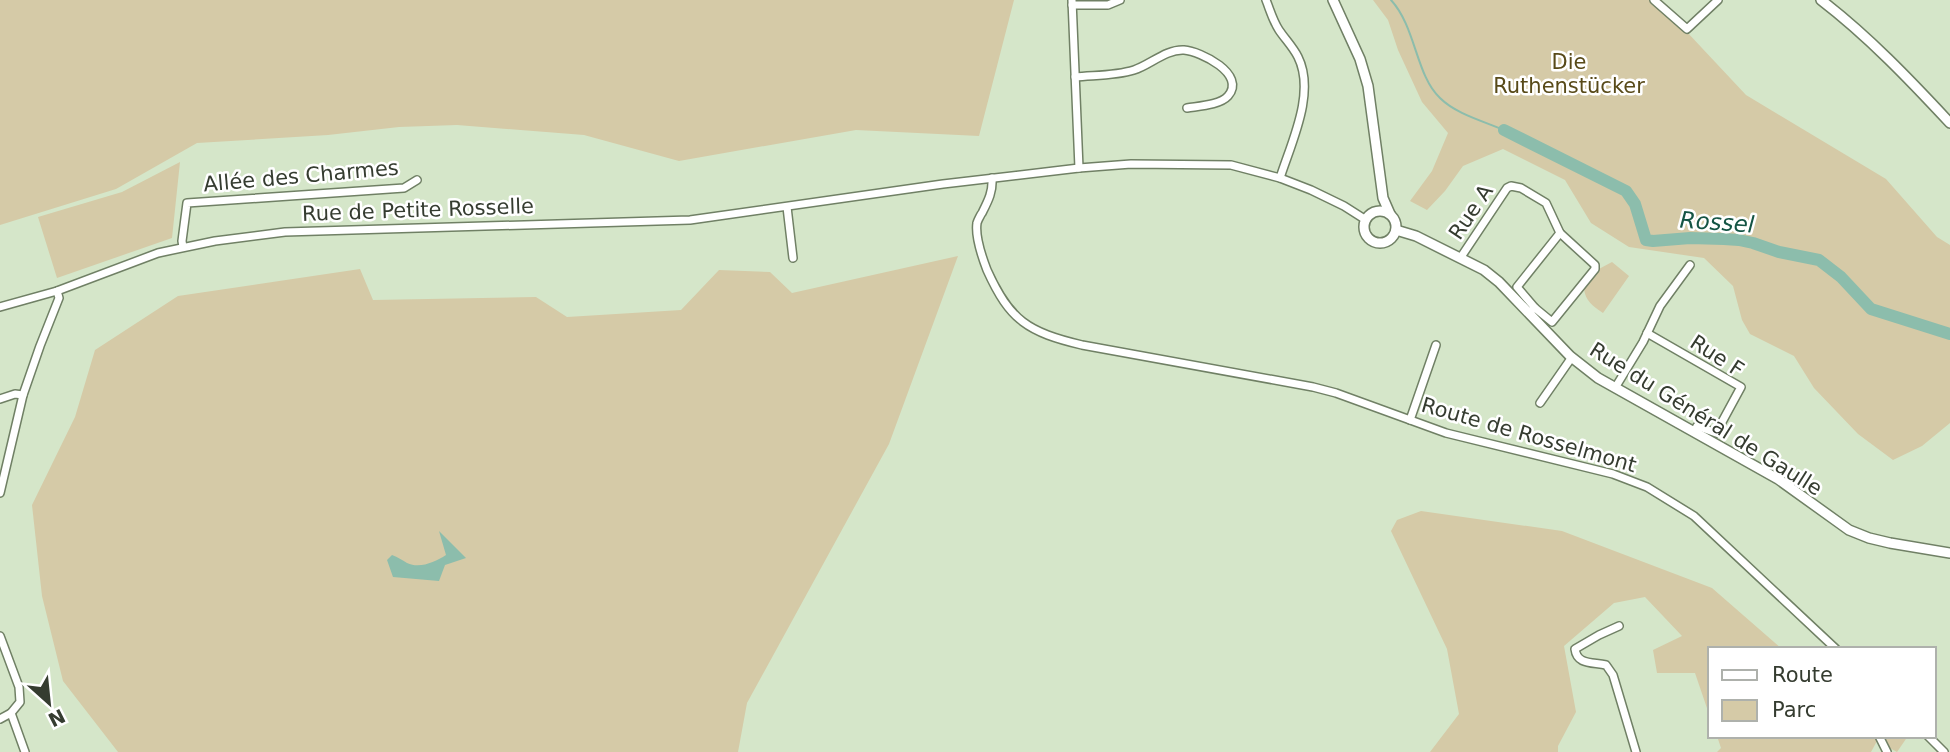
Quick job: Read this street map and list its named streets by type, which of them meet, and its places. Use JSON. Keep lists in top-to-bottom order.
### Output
{
  "streets": {
    "main road": ["Rue du Général de Gaulle"],
    "street": [
      "Allée des Charmes",
      "Rue de Petite Rosselle",
      "Rue A",
      "Rue F",
      "Route de Rosselmont"
    ]
  },
  "crossings": [
    ["Allée des Charmes", "Rue de Petite Rosselle"],
    ["Rue de Petite Rosselle", "Rue du Général de Gaulle"],
    ["Rue de Petite Rosselle", "Route de Rosselmont"],
    ["Rue A", "Rue du Général de Gaulle"],
    ["Rue F", "Rue du Général de Gaulle"]
  ],
  "water": ["Rossel"],
  "parks": ["Die Ruthenstücker"],
  "legend": ["Route", "Parc"],
  "north": "bottom right"
}
